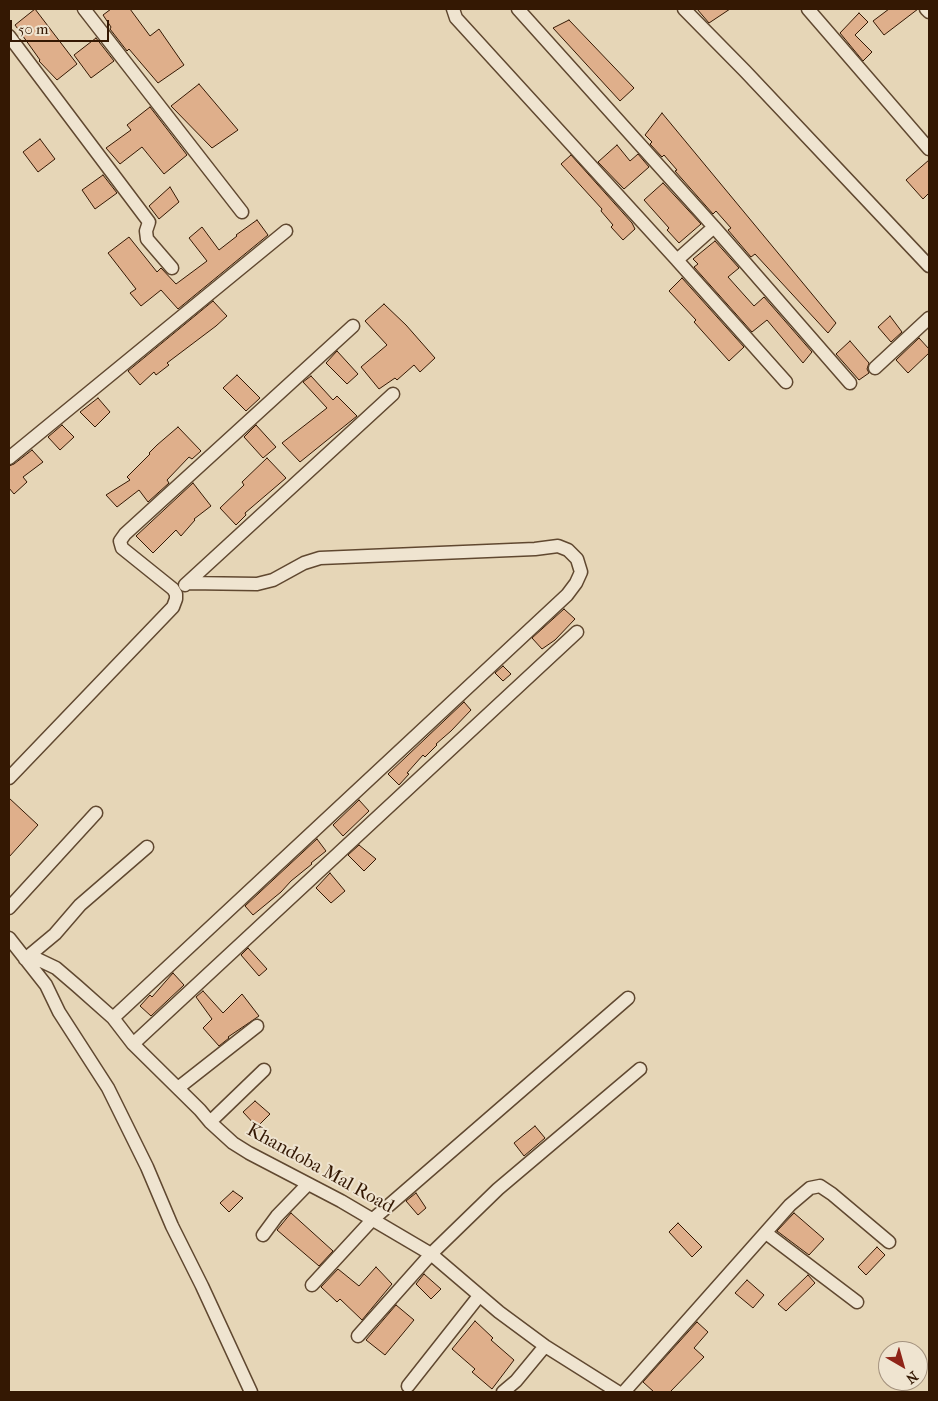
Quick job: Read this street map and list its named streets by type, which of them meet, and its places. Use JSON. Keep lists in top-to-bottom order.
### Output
{
  "streets": {
    "street": ["Khandoba Mal Road"]
  },
  "scale_bar": "50 m",
  "north": "bottom right"
}
